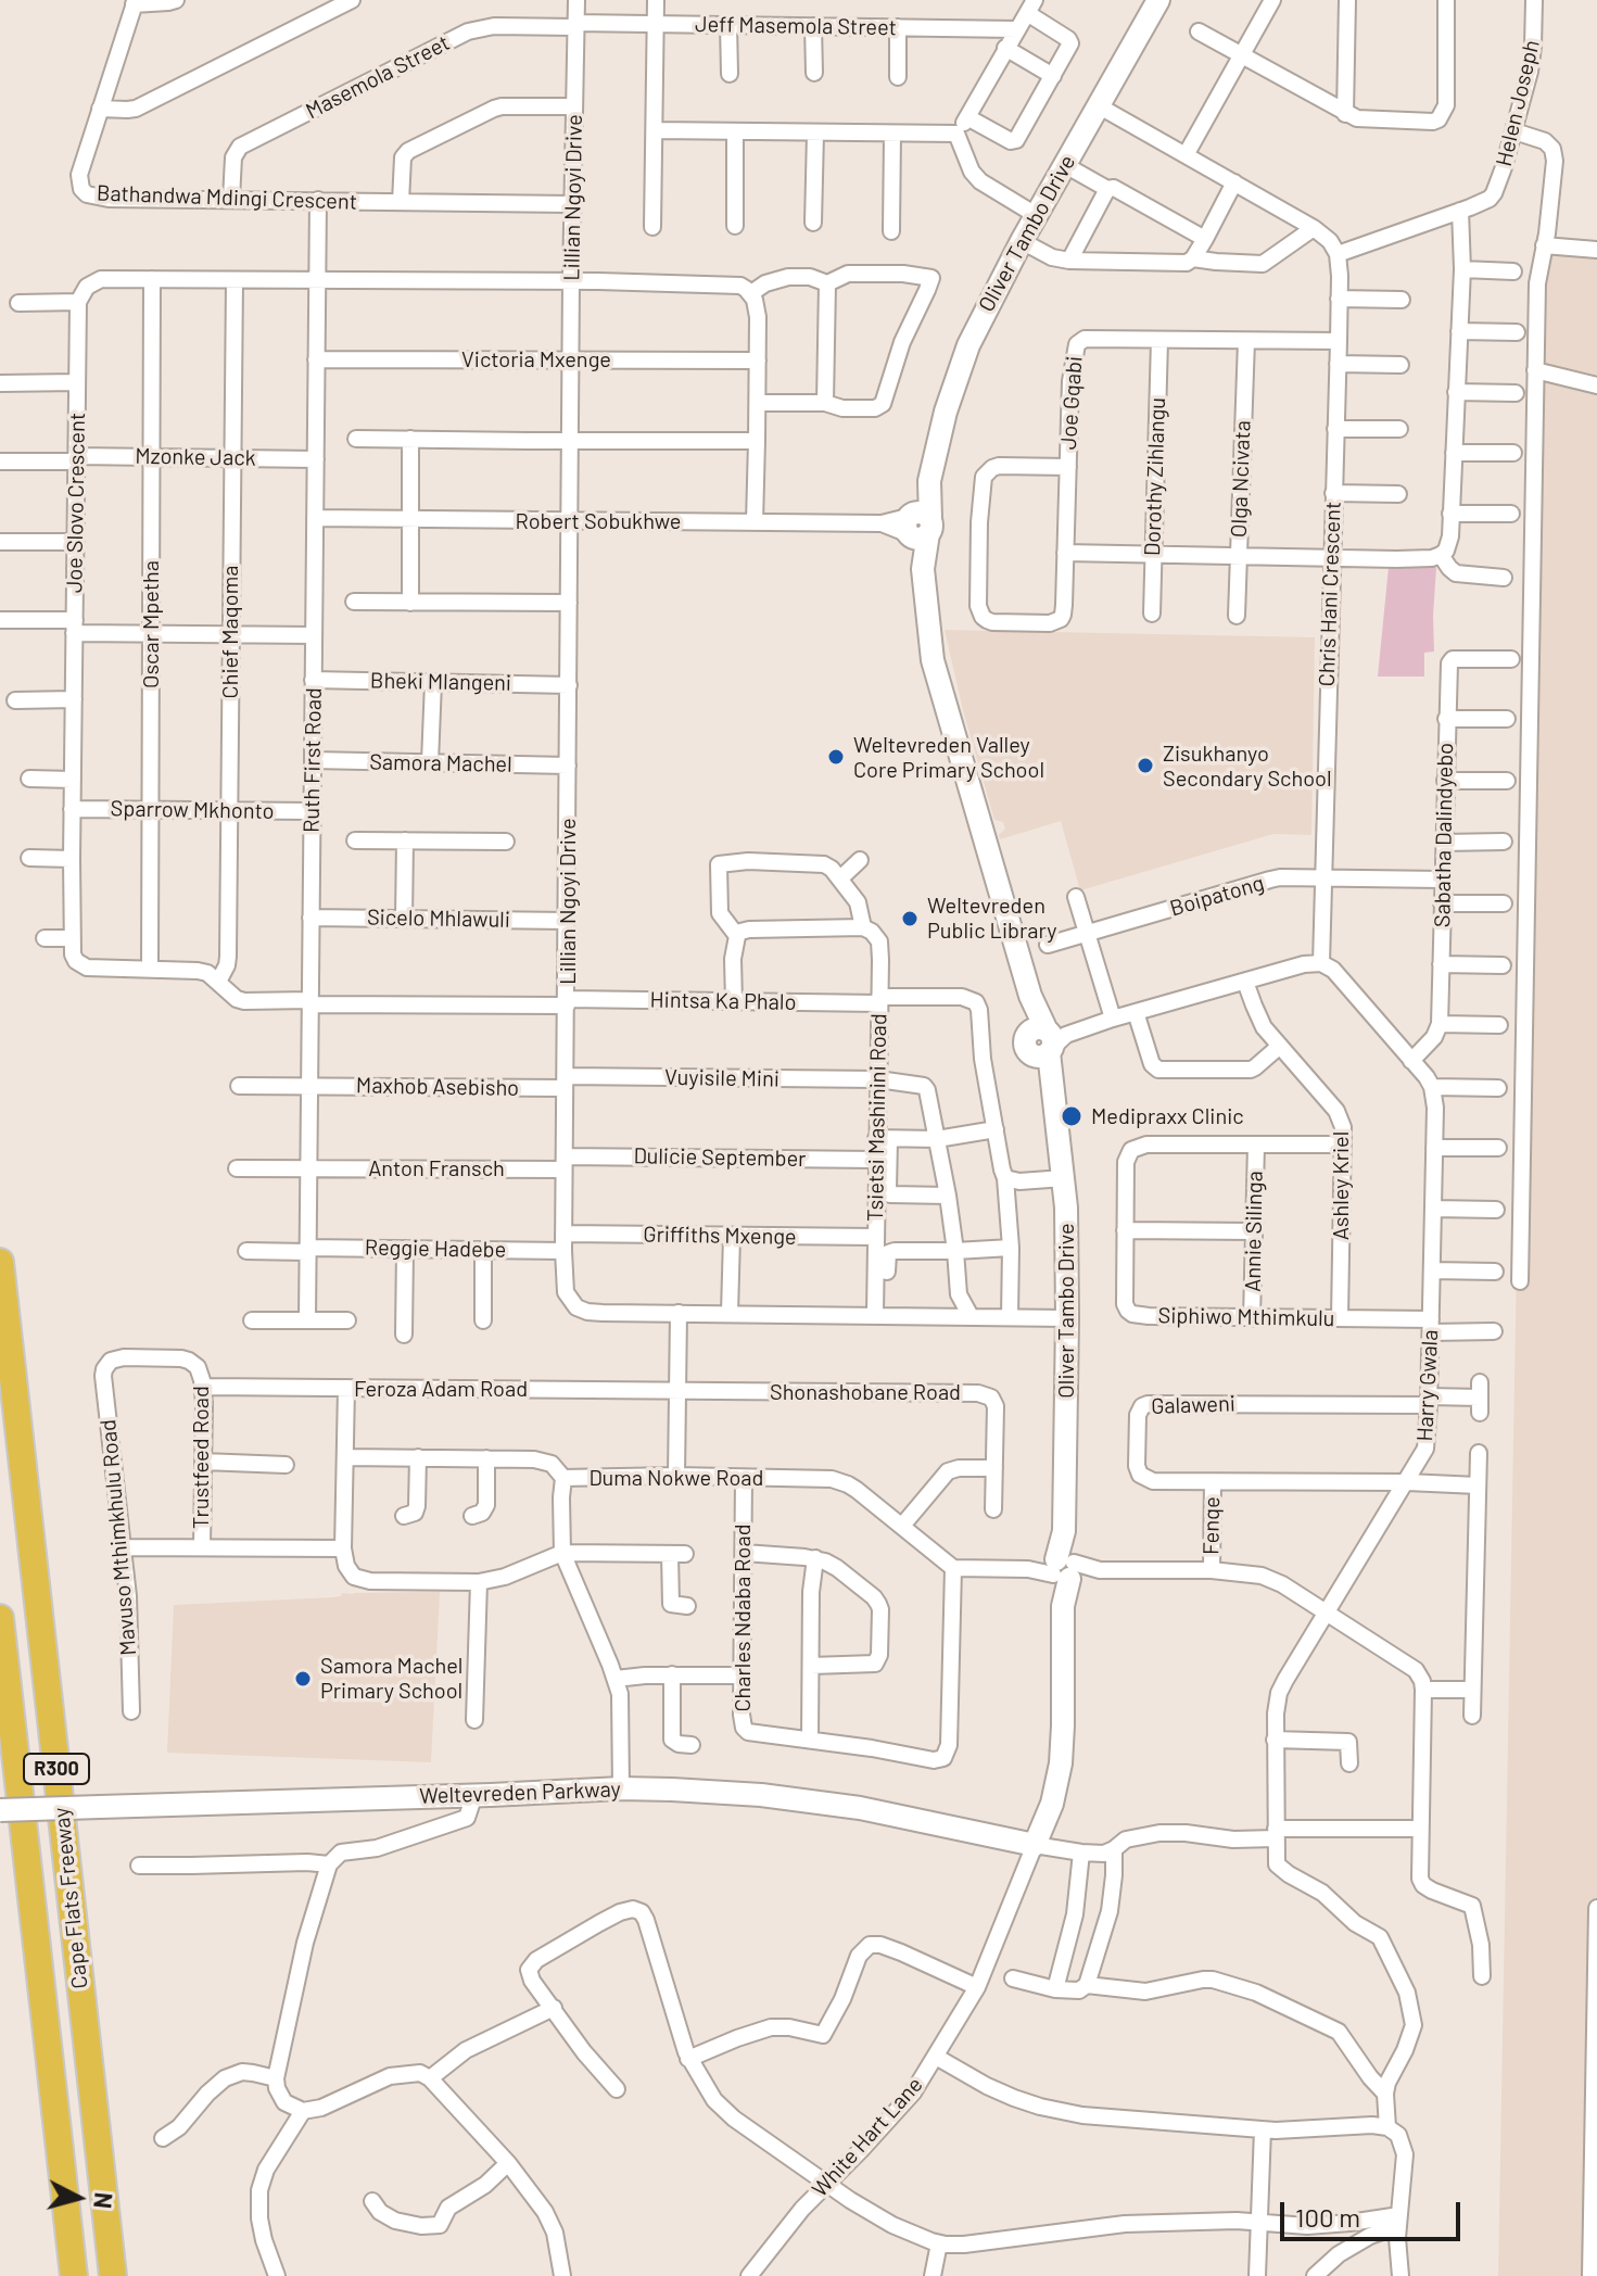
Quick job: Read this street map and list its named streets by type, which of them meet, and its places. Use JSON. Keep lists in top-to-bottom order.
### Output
{
  "streets": {
    "highway": ["R300", "Cape Flats Freeway"],
    "street": [
      "Jeff Masemola Street",
      "Masemola Street",
      "Helen Joseph",
      "Bathandwa Mdingi Crescent",
      "Lillian Ngoyi Drive",
      "Oliver Tambo Drive",
      "Victoria Mxenge",
      "Joe Gqabi",
      "Mzonke Jack",
      "Dorothy Zihlangu",
      "Olga Ncivata",
      "Joe Slovo Crescent",
      "Robert Sobukhwe",
      "Chris Hani Crescent",
      "Oscar Mpetha",
      "Chief Maqoma",
      "Bheki Mlangeni",
      "Ruth First Road",
      "Samora Machel",
      "Sparrow Mkhonto",
      "Sabatha Dalindyebo",
      "Boipatong",
      "Sicelo Mhlawuli",
      "Hintsa Ka Phalo",
      "Vuyisile Mini",
      "Maxhob Asebisho",
      "Tsietsi Mashinini Road",
      "Dulicie September",
      "Anton Fransch",
      "Ashley Kriel",
      "Annie Silinga",
      "Griffiths Mxenge",
      "Reggie Hadebe",
      "Siphiwo Mthimkulu",
      "Harry Gwala",
      "Feroza Adam Road",
      "Shonashobane Road",
      "Galaweni",
      "Trustfeed Road",
      "Duma Nokwe Road",
      "Fenqe",
      "Mavuso Mthimkhulu Road",
      "Charles Ndaba Road",
      "Weltevreden Parkway",
      "White Hart Lane"
    ]
  },
  "crossings": [
    ["Jeff Masemola Street", "Masemola Street"],
    ["Jeff Masemola Street", "Lillian Ngoyi Drive"],
    ["Masemola Street", "Bathandwa Mdingi Crescent"],
    ["Masemola Street", "Lillian Ngoyi Drive"],
    ["Helen Joseph", "Chris Hani Crescent"],
    ["Bathandwa Mdingi Crescent", "Lillian Ngoyi Drive"],
    ["Bathandwa Mdingi Crescent", "Ruth First Road"],
    ["Lillian Ngoyi Drive", "Oliver Tambo Drive"],
    ["Lillian Ngoyi Drive", "Victoria Mxenge"],
    ["Lillian Ngoyi Drive", "Robert Sobukhwe"],
    ["Lillian Ngoyi Drive", "Bheki Mlangeni"],
    ["Lillian Ngoyi Drive", "Samora Machel"],
    ["Lillian Ngoyi Drive", "Sicelo Mhlawuli"],
    ["Lillian Ngoyi Drive", "Hintsa Ka Phalo"],
    ["Lillian Ngoyi Drive", "Vuyisile Mini"],
    ["Lillian Ngoyi Drive", "Maxhob Asebisho"],
    ["Lillian Ngoyi Drive", "Tsietsi Mashinini Road"],
    ["Lillian Ngoyi Drive", "Dulicie September"],
    ["Lillian Ngoyi Drive", "Anton Fransch"],
    ["Lillian Ngoyi Drive", "Griffiths Mxenge"],
    ["Lillian Ngoyi Drive", "Reggie Hadebe"],
    ["Oliver Tambo Drive", "Robert Sobukhwe"],
    ["Oliver Tambo Drive", "Weltevreden Parkway"],
    ["Oliver Tambo Drive", "White Hart Lane"],
    ["Victoria Mxenge", "Ruth First Road"],
    ["Joe Gqabi", "Dorothy Zihlangu"],
    ["Joe Gqabi", "Olga Ncivata"],
    ["Joe Gqabi", "Chris Hani Crescent"],
    ["Mzonke Jack", "Joe Slovo Crescent"],
    ["Mzonke Jack", "Oscar Mpetha"],
    ["Mzonke Jack", "Chief Maqoma"],
    ["Mzonke Jack", "Ruth First Road"],
    ["Joe Slovo Crescent", "Sparrow Mkhonto"],
    ["Robert Sobukhwe", "Ruth First Road"],
    ["Chris Hani Crescent", "Boipatong"],
    ["Oscar Mpetha", "Sparrow Mkhonto"],
    ["Chief Maqoma", "Sparrow Mkhonto"],
    ["Bheki Mlangeni", "Ruth First Road"],
    ["Ruth First Road", "Samora Machel"],
    ["Ruth First Road", "Sparrow Mkhonto"],
    ["Ruth First Road", "Sicelo Mhlawuli"],
    ["Ruth First Road", "Hintsa Ka Phalo"],
    ["Ruth First Road", "Maxhob Asebisho"],
    ["Ruth First Road", "Anton Fransch"],
    ["Ruth First Road", "Reggie Hadebe"],
    ["Sabatha Dalindyebo", "Boipatong"],
    ["Hintsa Ka Phalo", "Tsietsi Mashinini Road"],
    ["Vuyisile Mini", "Maxhob Asebisho"],
    ["Vuyisile Mini", "Tsietsi Mashinini Road"],
    ["Tsietsi Mashinini Road", "Dulicie September"],
    ["Tsietsi Mashinini Road", "Griffiths Mxenge"],
    ["Dulicie September", "Anton Fransch"],
    ["Ashley Kriel", "Siphiwo Mthimkulu"],
    ["Annie Silinga", "Siphiwo Mthimkulu"],
    ["Siphiwo Mthimkulu", "Harry Gwala"],
    ["Harry Gwala", "Galaweni"],
    ["Feroza Adam Road", "Shonashobane Road"],
    ["Feroza Adam Road", "Trustfeed Road"],
    ["Galaweni", "Fenqe"],
    ["Trustfeed Road", "Mavuso Mthimkhulu Road"],
    ["Duma Nokwe Road", "Charles Ndaba Road"],
    ["Duma Nokwe Road", "Weltevreden Parkway"],
    ["Weltevreden Parkway", "White Hart Lane"]
  ],
  "places": [
    "Weltevreden Valley Core Primary School",
    "Zisukhanyo Secondary School",
    "Weltevreden Public Library",
    "Medipraxx Clinic",
    "Samora Machel Primary School"
  ],
  "scale_bar": "100 m",
  "north": "right"
}
